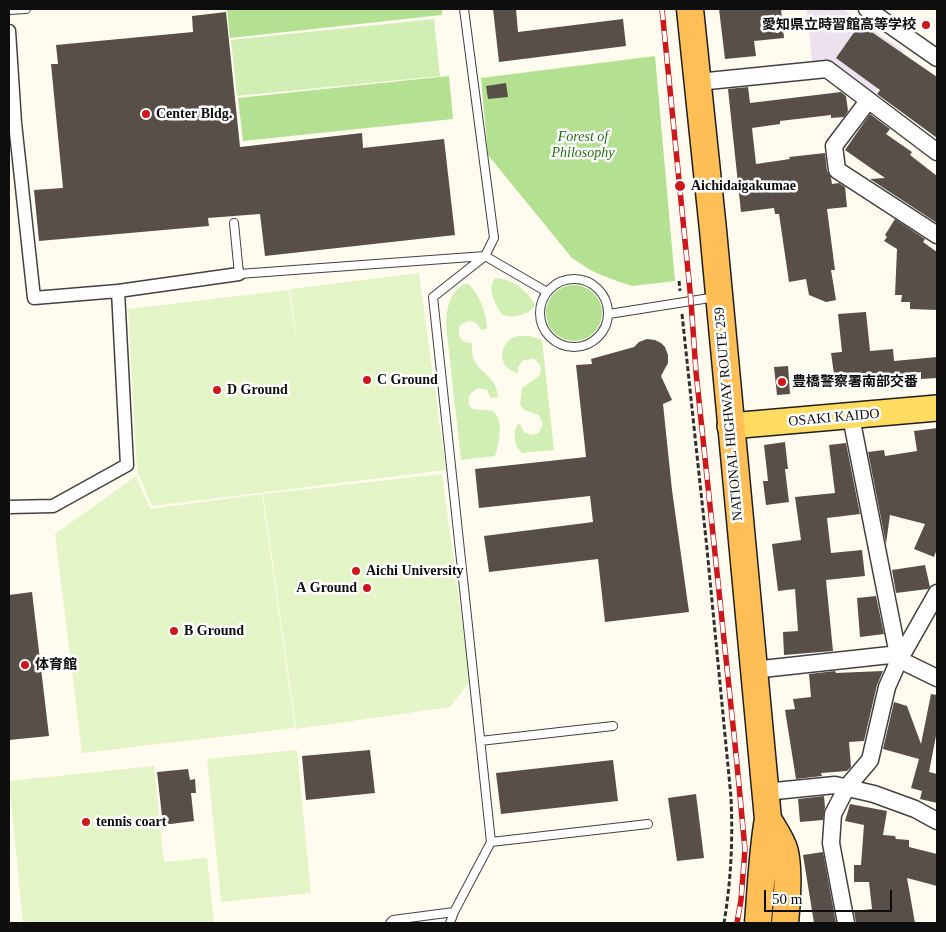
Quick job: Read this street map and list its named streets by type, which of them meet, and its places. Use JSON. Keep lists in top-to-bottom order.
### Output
{
  "streets": {
    "highway": ["NATIONAL HIGHWAY ROUTE 259"],
    "main road": ["OSAKI KAIDO"]
  },
  "crossings": [
    ["NATIONAL HIGHWAY ROUTE 259", "OSAKI KAIDO"]
  ],
  "parks": ["Forest of Philosophy"],
  "places": [
    "愛知県立時習館高等学校",
    "Center Bldg.",
    "Aichidaigakumae",
    "C Ground",
    "豊橋警察署南部交番",
    "D Ground",
    "Aichi University",
    "A Ground",
    "B Ground",
    "体育館",
    "tennis coart"
  ],
  "scale_bar": "50 m"
}
